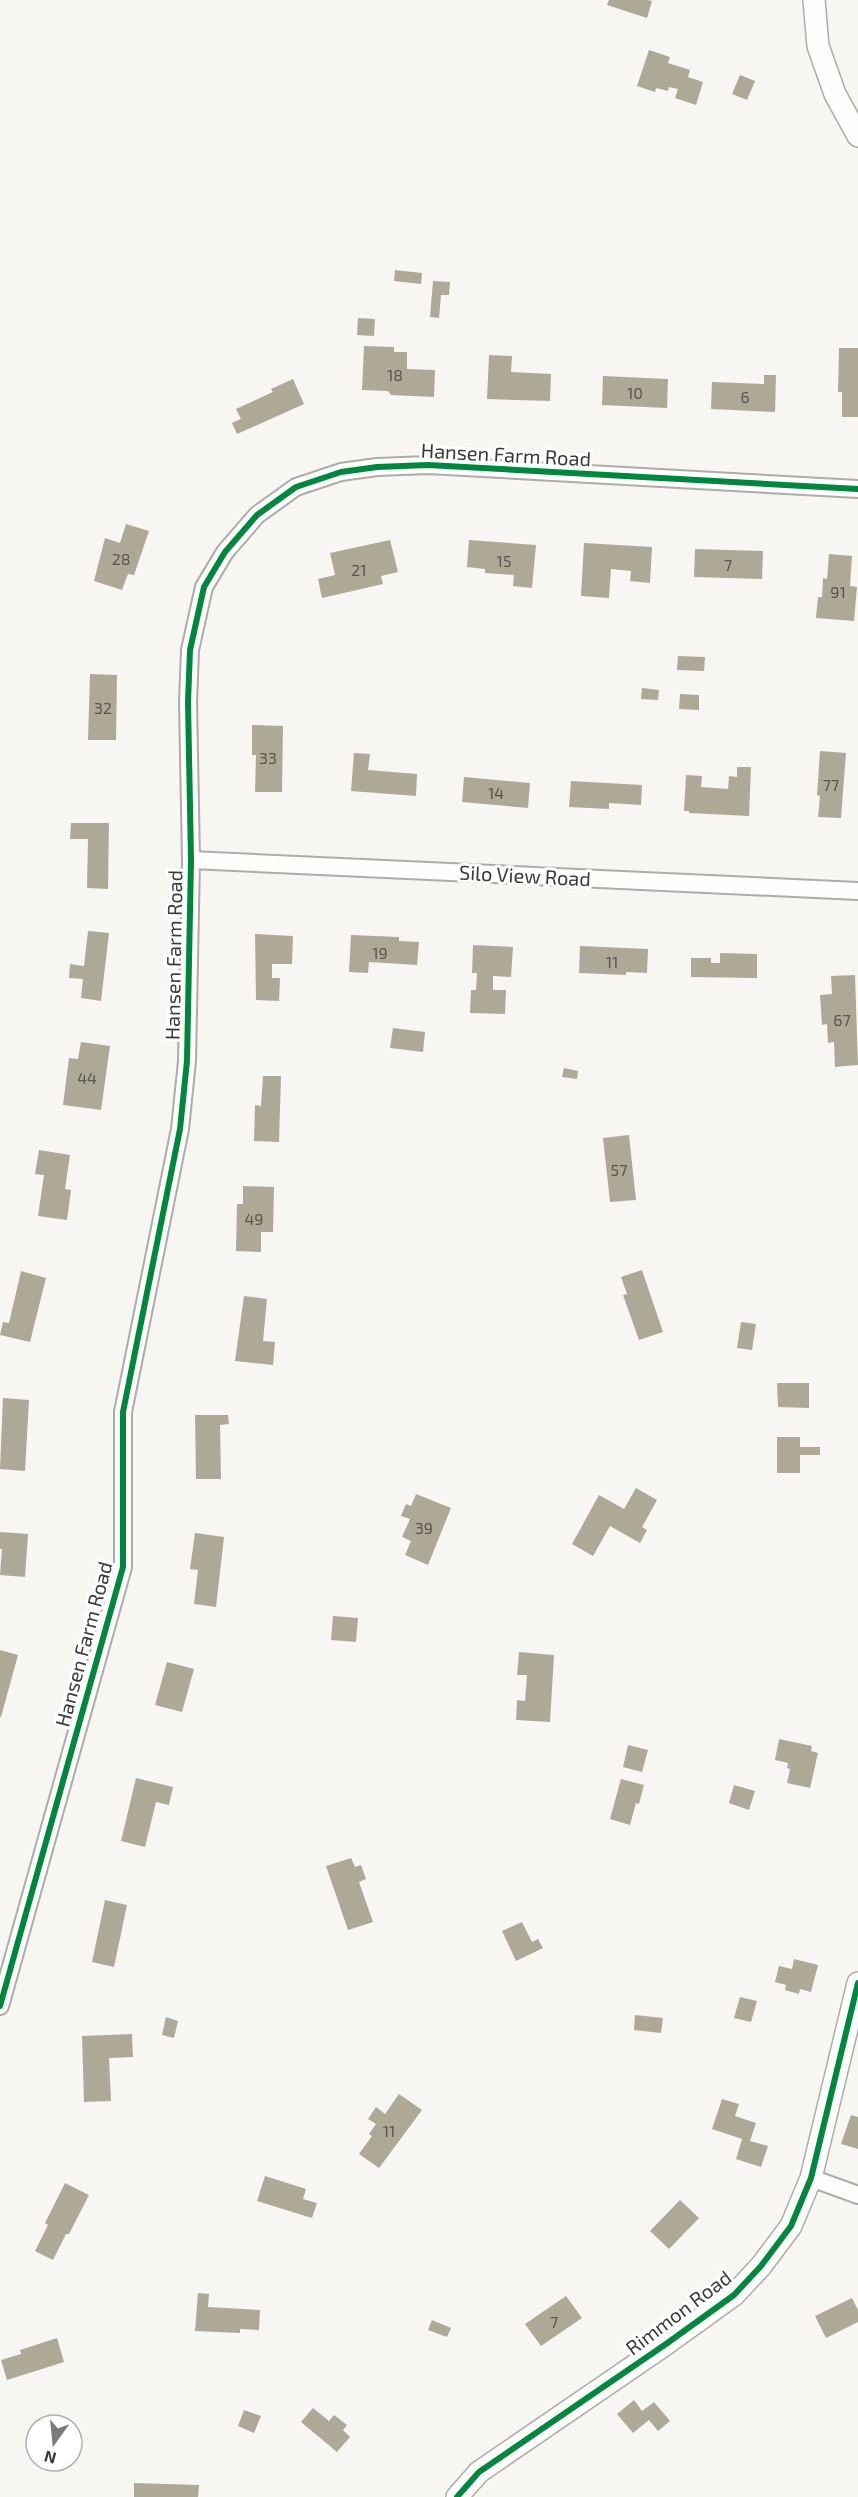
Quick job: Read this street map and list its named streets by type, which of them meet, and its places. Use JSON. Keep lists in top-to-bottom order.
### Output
{
  "streets": {
    "street": ["Hansen Farm Road", "Silo View Road", "Rimmon Road"]
  },
  "crossings": [
    ["Hansen Farm Road", "Silo View Road"]
  ],
  "house_numbers": [
    "18",
    "10",
    "6",
    "28",
    "15",
    "7",
    "21",
    "91",
    "32",
    "33",
    "77",
    "14",
    "19",
    "11",
    "67",
    "44",
    "57",
    "49",
    "39",
    "11",
    "7"
  ],
  "north": "bottom"
}
